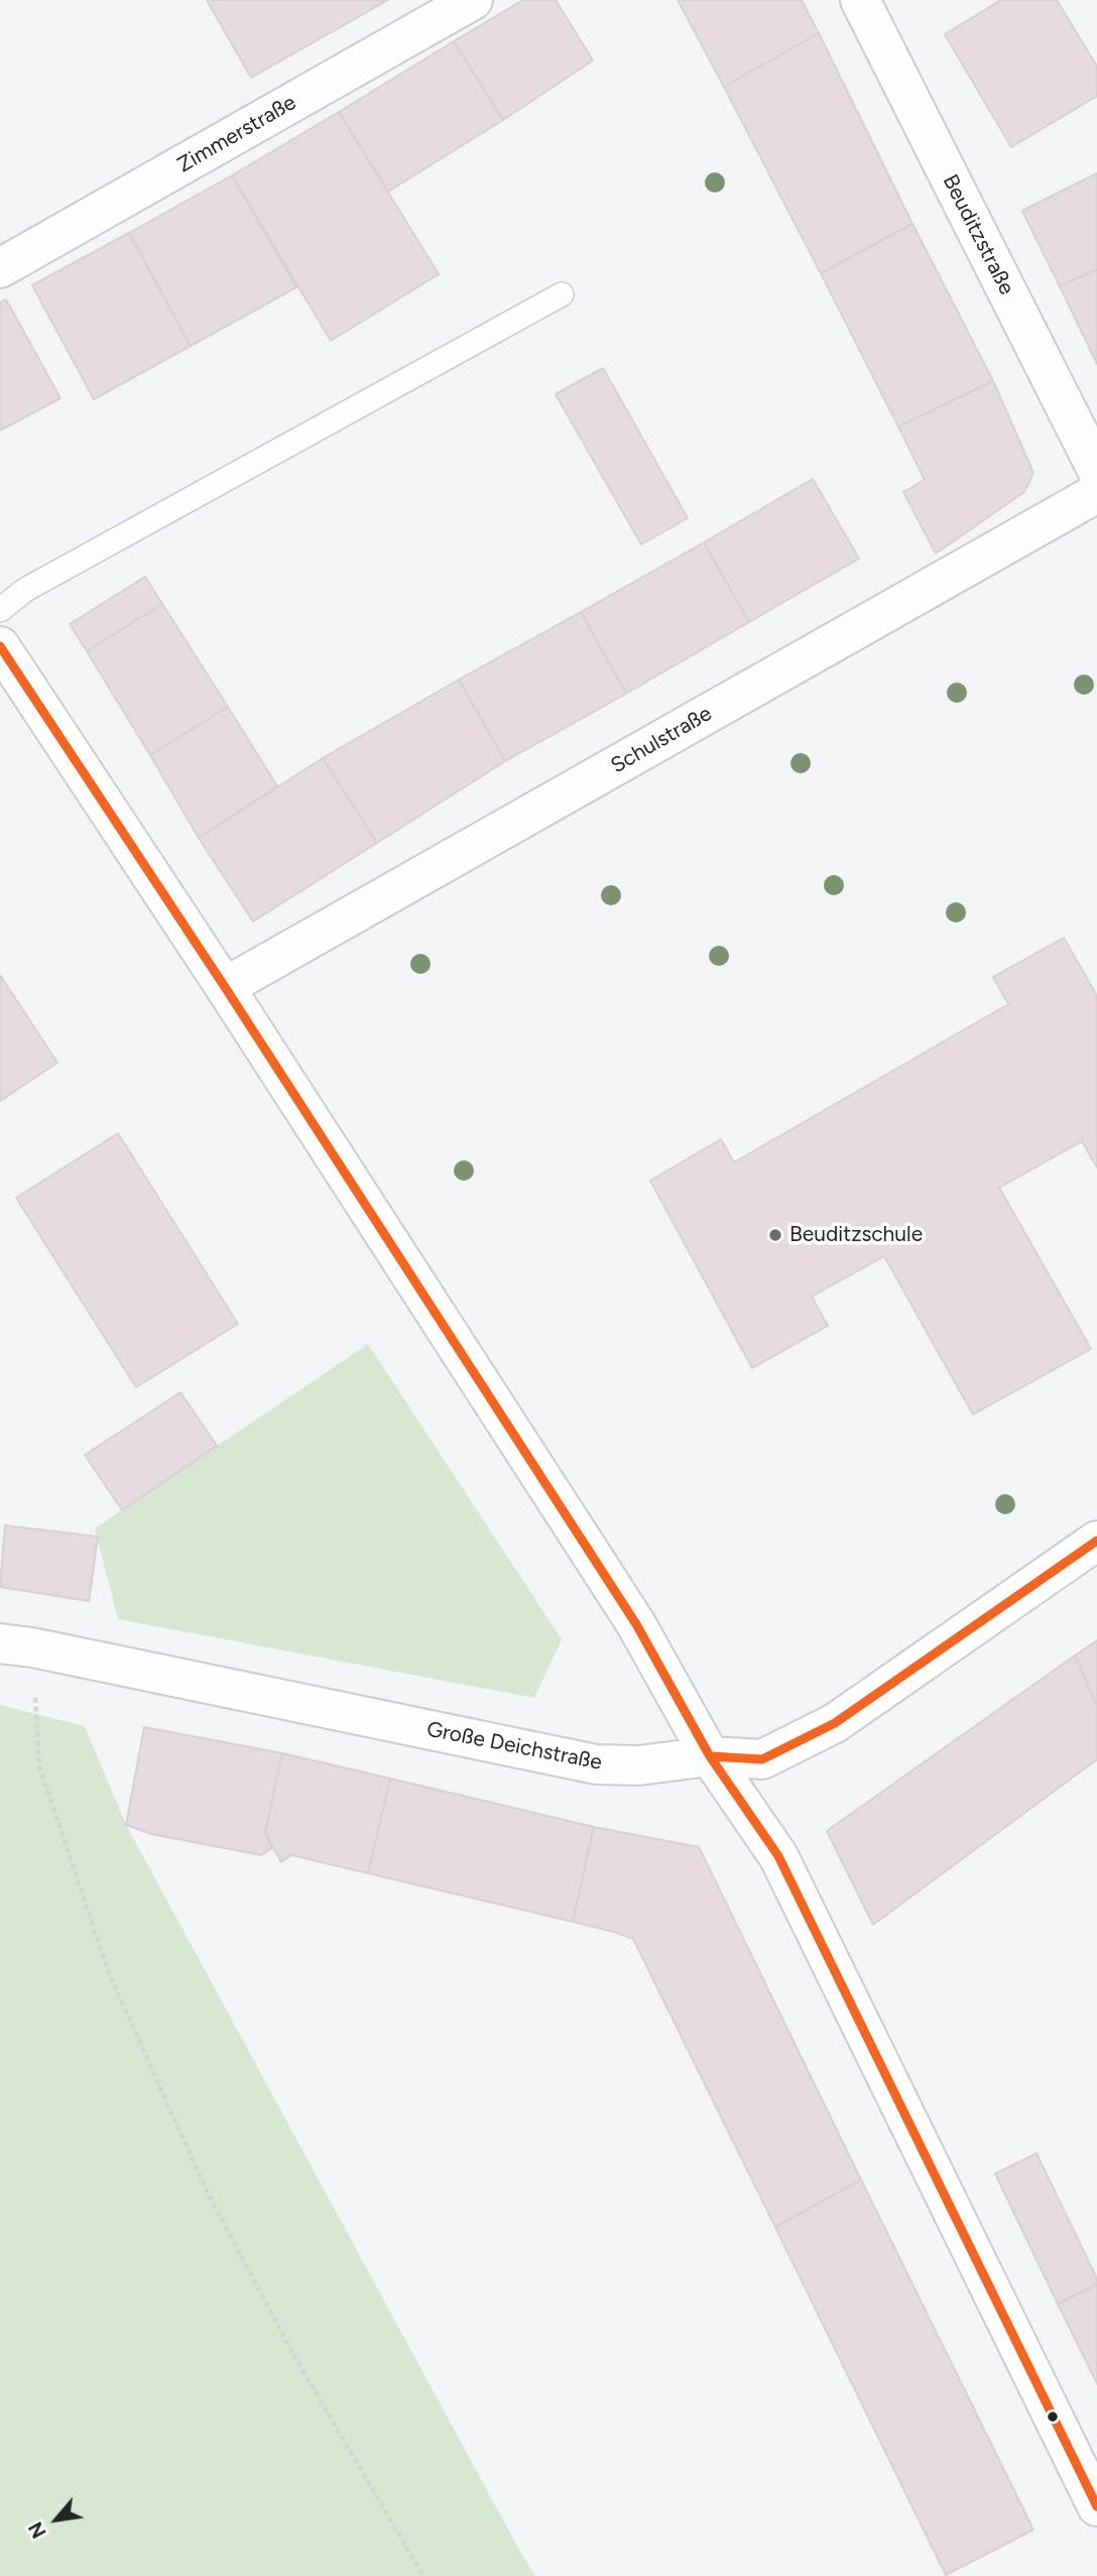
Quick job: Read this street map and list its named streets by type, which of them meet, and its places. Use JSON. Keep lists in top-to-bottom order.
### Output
{
  "streets": {
    "street": [
      "Zimmerstraße",
      "Beuditzstraße",
      "Schulstraße",
      "Große Deichstraße"
    ]
  },
  "places": ["Beuditzschule"],
  "north": "bottom left"
}
